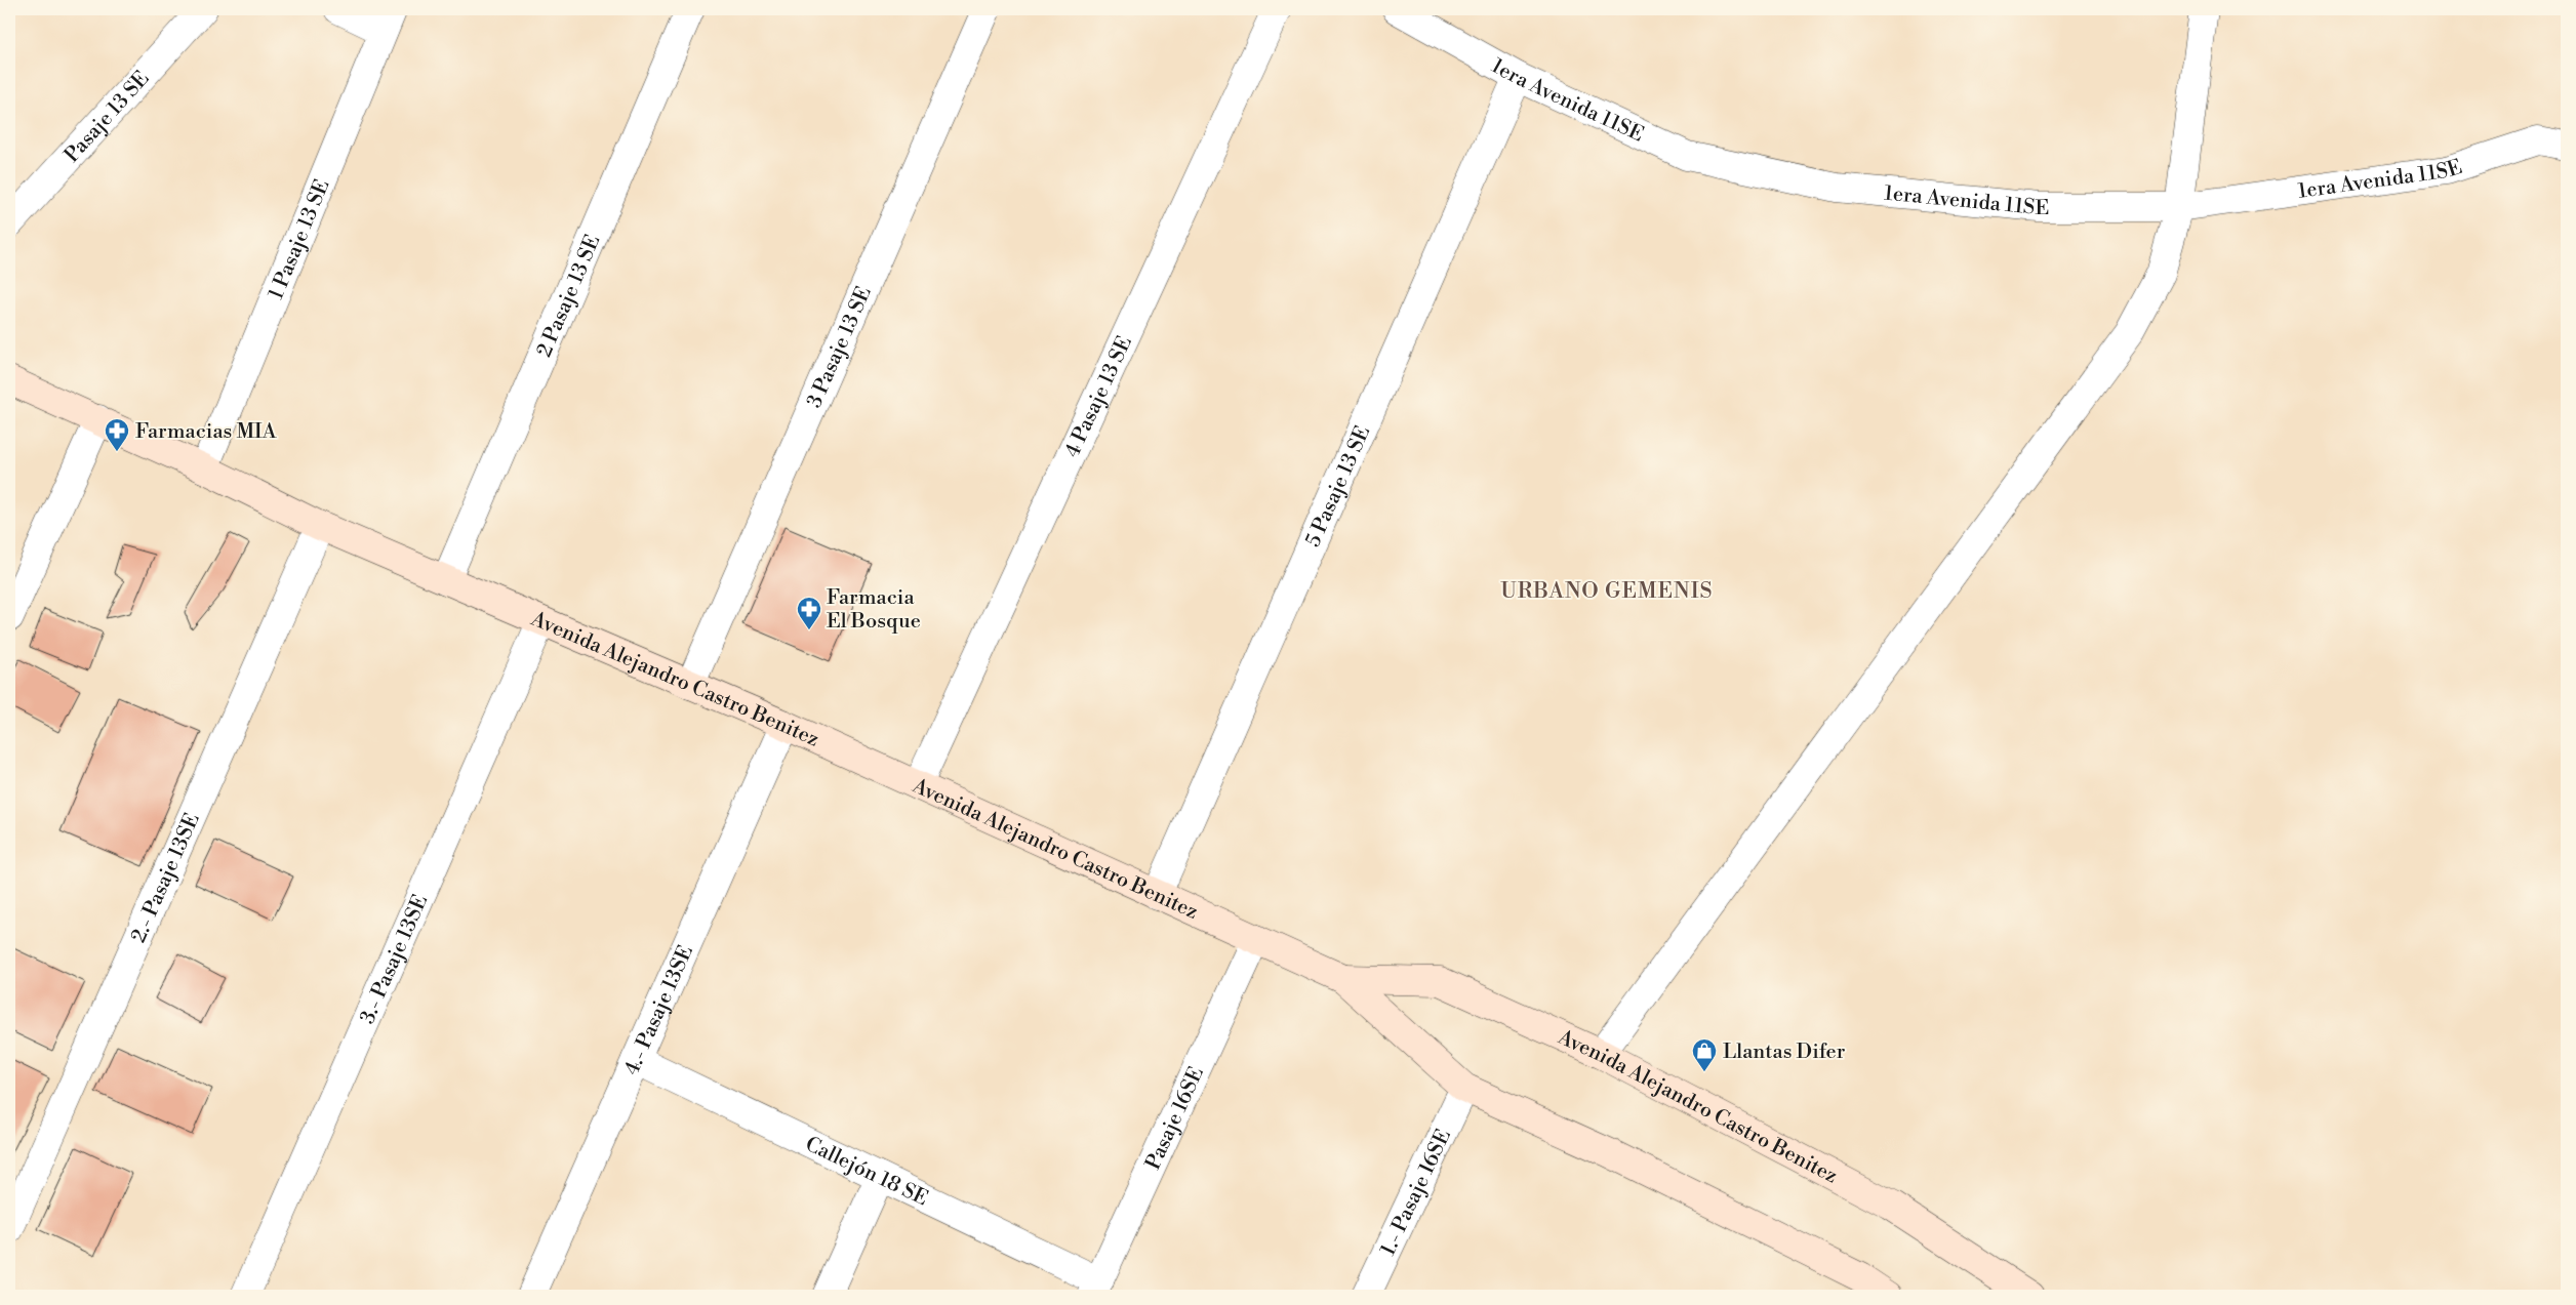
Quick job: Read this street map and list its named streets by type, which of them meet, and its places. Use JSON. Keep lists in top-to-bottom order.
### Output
{
  "streets": {
    "main road": ["Avenida Alejandro Castro Benitez"],
    "street": [
      "1era Avenida 11SE",
      "Pasaje 13 SE",
      "1 Pasaje 13 SE",
      "2 Pasaje 13 SE",
      "3 Pasaje 13 SE",
      "4 Pasaje 13 SE",
      "5 Pasaje 13 SE",
      "2.- Pasaje 13SE",
      "3.- Pasaje 13SE",
      "4.- Pasaje 13SE",
      "Pasaje 16SE",
      "Callejón 18 SE",
      "1.- Pasaje 16SE"
    ]
  },
  "crossings": [
    ["1era Avenida 11SE", "5 Pasaje 13 SE"],
    ["1 Pasaje 13 SE", "Avenida Alejandro Castro Benitez"],
    ["2 Pasaje 13 SE", "Avenida Alejandro Castro Benitez"],
    ["3 Pasaje 13 SE", "Avenida Alejandro Castro Benitez"],
    ["4 Pasaje 13 SE", "Avenida Alejandro Castro Benitez"],
    ["5 Pasaje 13 SE", "Avenida Alejandro Castro Benitez"],
    ["Avenida Alejandro Castro Benitez", "2.- Pasaje 13SE"],
    ["Avenida Alejandro Castro Benitez", "3.- Pasaje 13SE"],
    ["Avenida Alejandro Castro Benitez", "4.- Pasaje 13SE"],
    ["Avenida Alejandro Castro Benitez", "Pasaje 16SE"],
    ["Avenida Alejandro Castro Benitez", "1.- Pasaje 16SE"],
    ["4.- Pasaje 13SE", "Callejón 18 SE"],
    ["Pasaje 16SE", "Callejón 18 SE"]
  ],
  "districts": ["URBANO GEMENIS"],
  "places": {
    "pharmacy": ["Farmacias MIA", "Farmacia El Bosque"],
    "shop": ["Llantas Difer"]
  }
}
